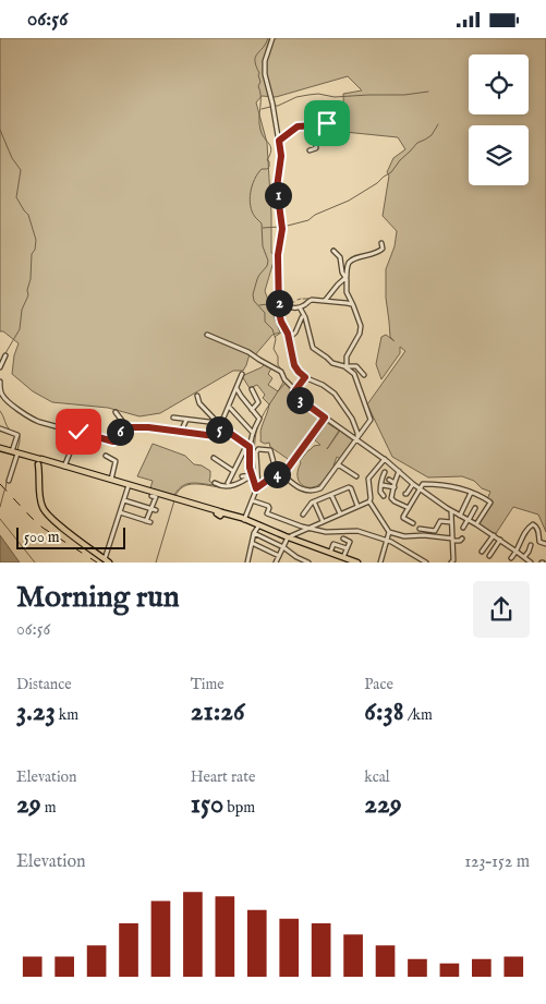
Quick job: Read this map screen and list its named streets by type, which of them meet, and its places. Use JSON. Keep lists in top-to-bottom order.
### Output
{
  "scale_bar": "500 m",
  "page": {
    "status": "06:56",
    "pins": [
      "1",
      "2",
      "3",
      "5",
      "6",
      "4"
    ],
    "scale": "500 m",
    "heading": ["Morning run", "06:56"],
    "stats": [
      ["Distance", "3.23 km"],
      ["Time", "21:26"],
      ["Pace", "6:38 /km"],
      ["Elevation", "29 m"],
      ["Heart rate", "150 bpm"],
      ["kcal", "229"]
    ],
    "chart": ["Elevation", "123–152 m"]
  }
}
